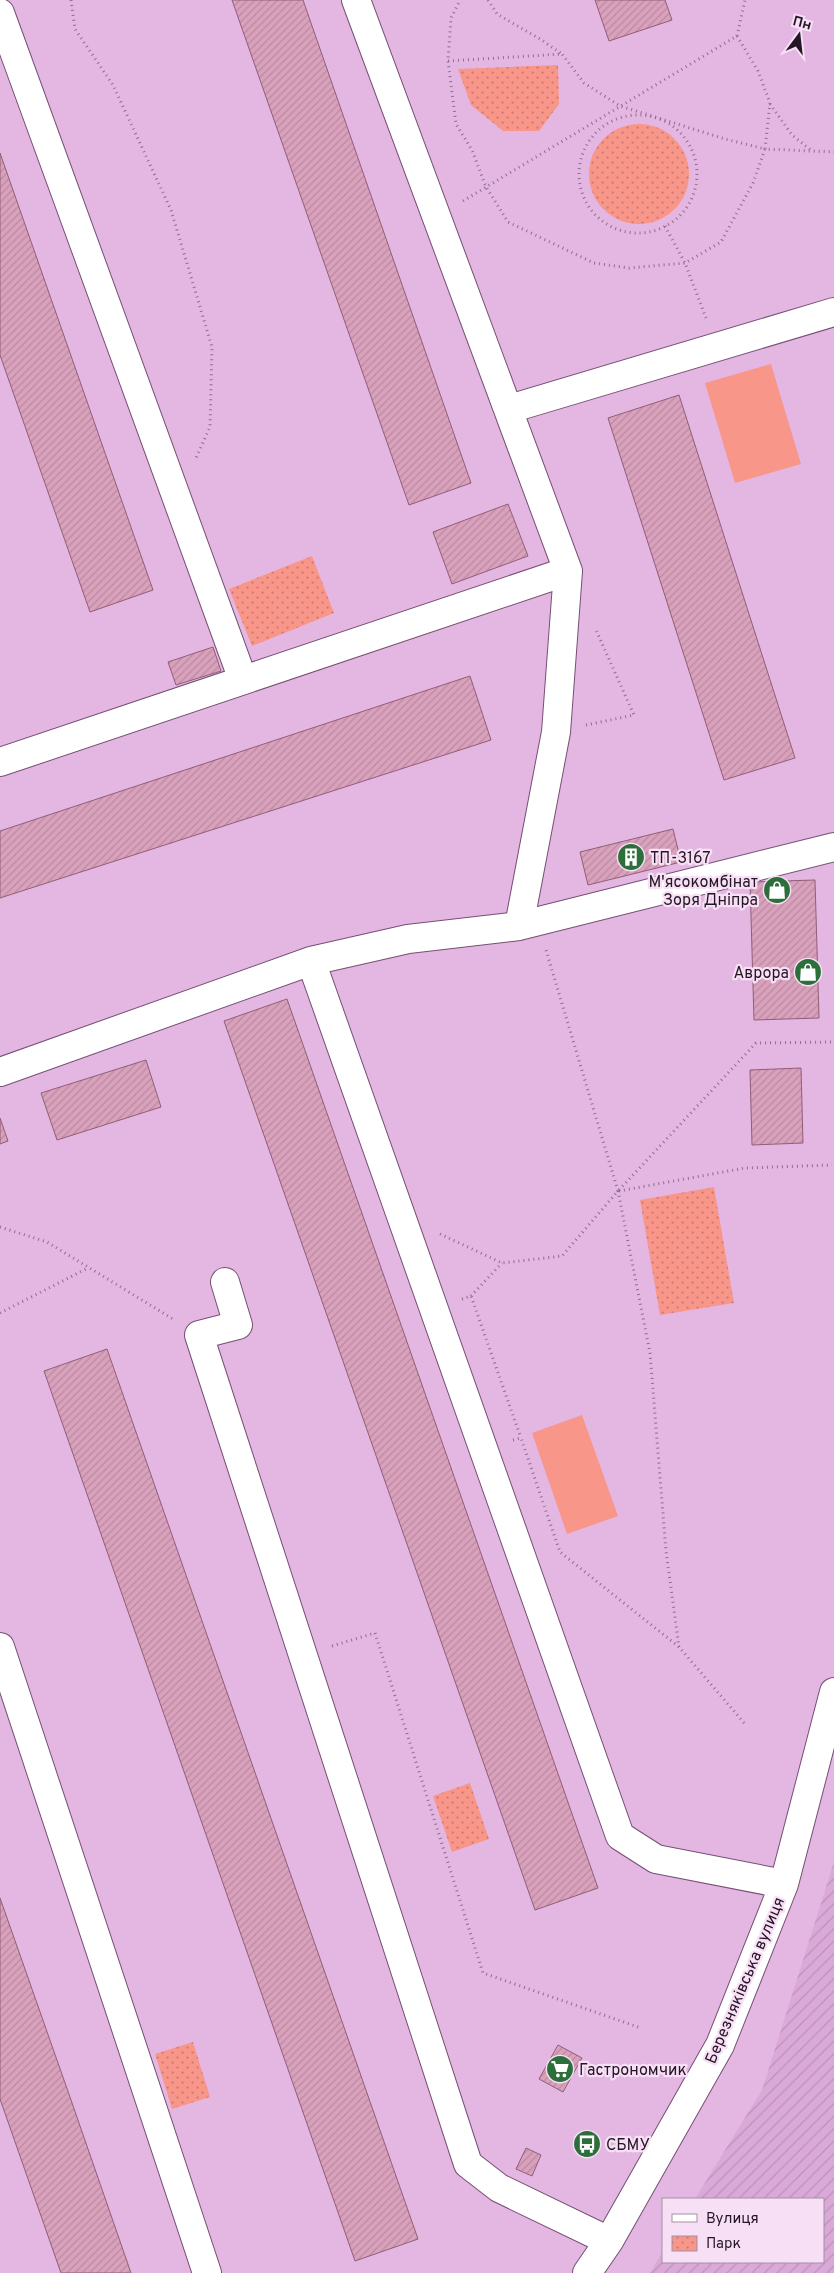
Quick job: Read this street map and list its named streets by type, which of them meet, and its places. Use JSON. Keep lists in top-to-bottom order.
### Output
{
  "streets": {
    "street": ["Березняківська вулиця"]
  },
  "places": {
    "building": ["ТП-3167"],
    "shop": ["М'ясокомбінат Зоря Дніпра", "Аврора"],
    "supermarket": ["Гастрономчик"],
    "bus stop": ["СБМУ"]
  },
  "legend": ["Вулиця", "Парк"],
  "north": "top"
}
